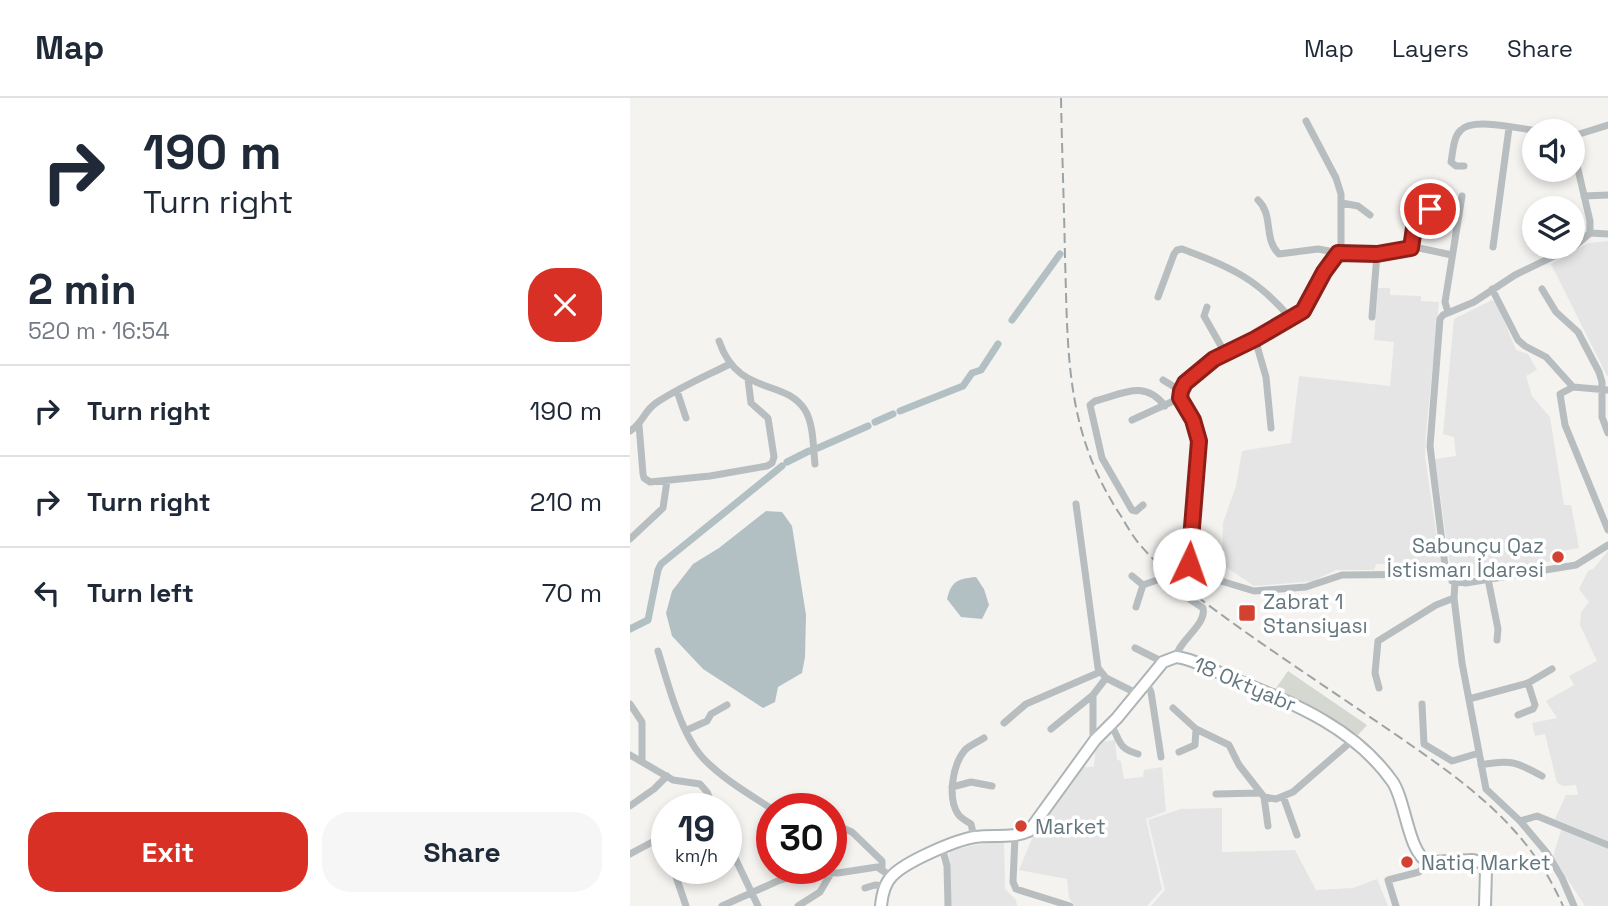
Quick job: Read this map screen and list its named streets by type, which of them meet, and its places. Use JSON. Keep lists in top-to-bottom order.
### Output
{
  "streets": {
    "street": ["18 Oktyabr"]
  },
  "places": {
    "other": ["Sabunçu Qaz İstismarı İdarəsi", "Market", "Natiq Market"],
    "transit": ["Zabrat 1 Stansiyası"]
  },
  "page": {
    "header": "Map",
    "nav": ["Map", "Layers", "Share"],
    "turn": ["190 m", "Turn right"],
    "heading": ["2 min", "520 m · 16:54"],
    "list": [
      {
        "name": "Turn right",
        "value": "190 m"
      },
      {
        "name": "Turn right",
        "value": "210 m"
      },
      {
        "name": "Turn left",
        "value": "70 m"
      }
    ],
    "speed": "19 km/h",
    "limit": "30",
    "buttons": ["Exit", "Share"]
  }
}
